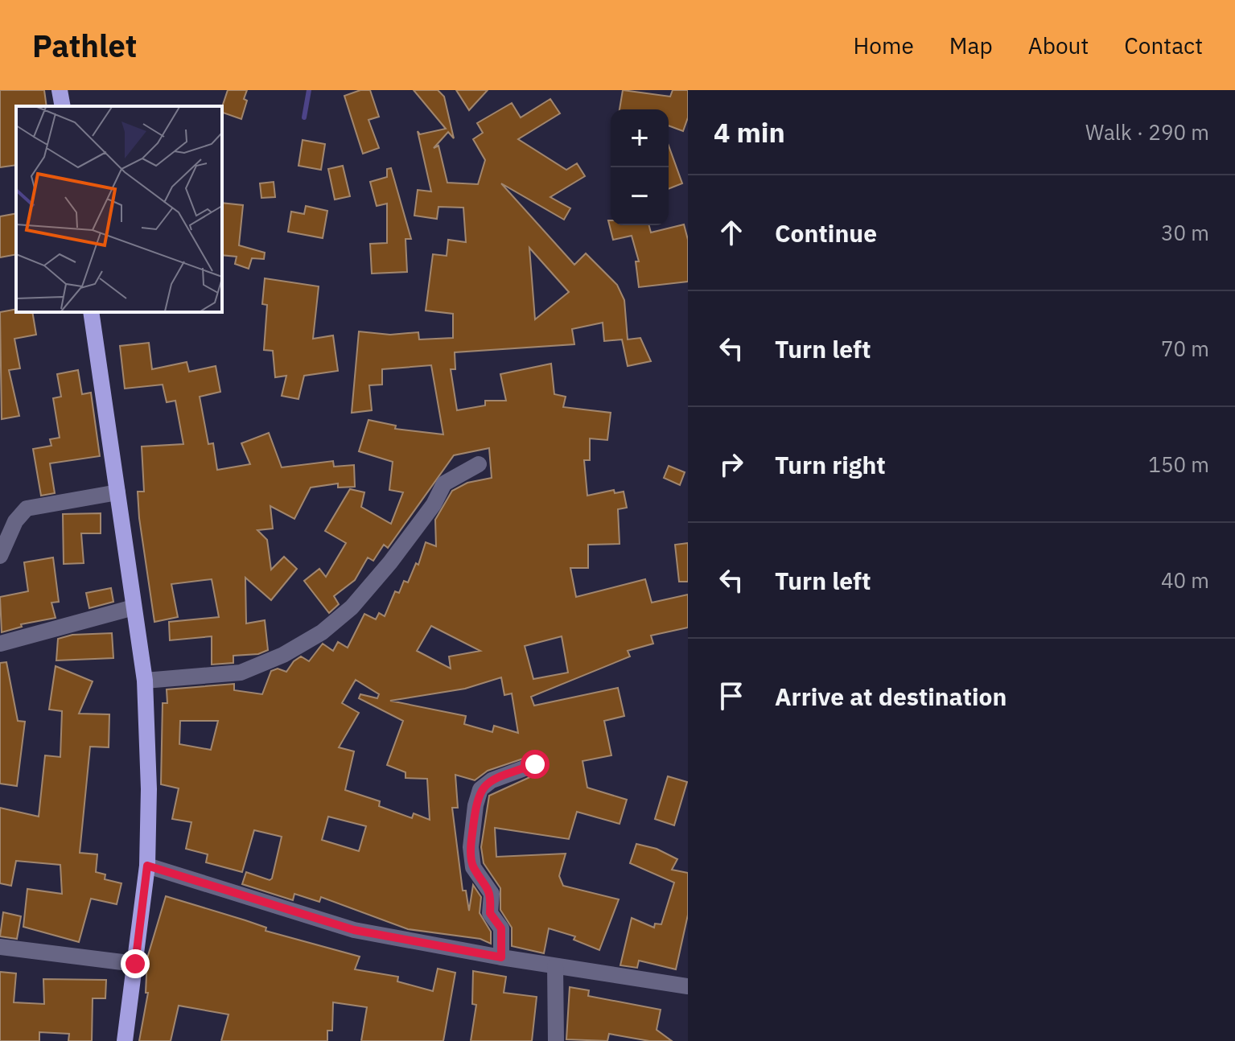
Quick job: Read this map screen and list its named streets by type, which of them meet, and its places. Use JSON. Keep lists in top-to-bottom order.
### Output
{
  "page": {
    "header": "Pathlet",
    "nav": [
      "Home",
      "Map",
      "About",
      "Contact"
    ],
    "heading": ["4 min", "Walk · 290 m"],
    "map_buttons": ["+", "−"],
    "list": [
      ["Continue", "30 m"],
      ["Turn left", "70 m"],
      ["Turn right", "150 m"],
      ["Turn left", "40 m"],
      "Arrive at destination"
    ]
  }
}
